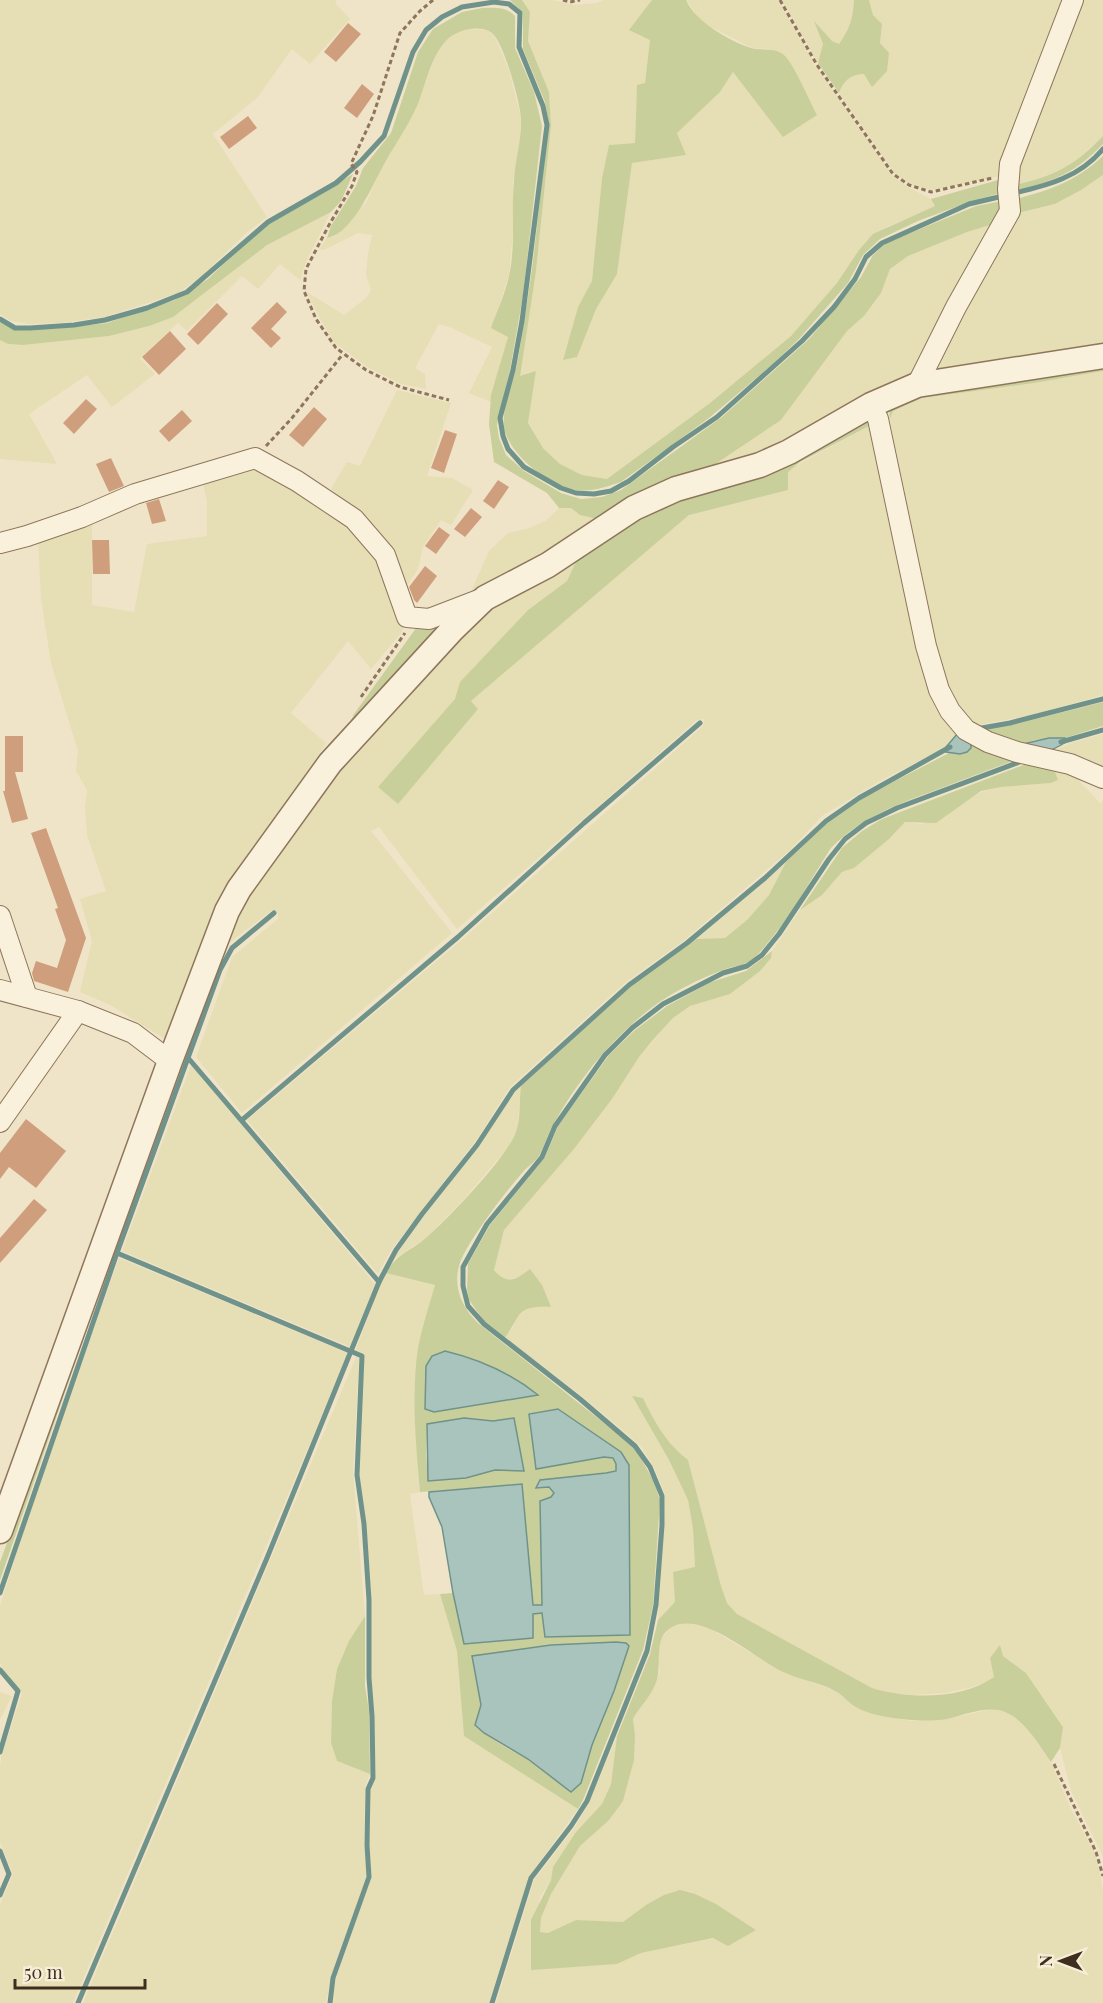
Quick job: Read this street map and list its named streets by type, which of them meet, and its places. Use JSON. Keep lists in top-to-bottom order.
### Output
{
  "scale_bar": "50 m",
  "north": "left"
}
